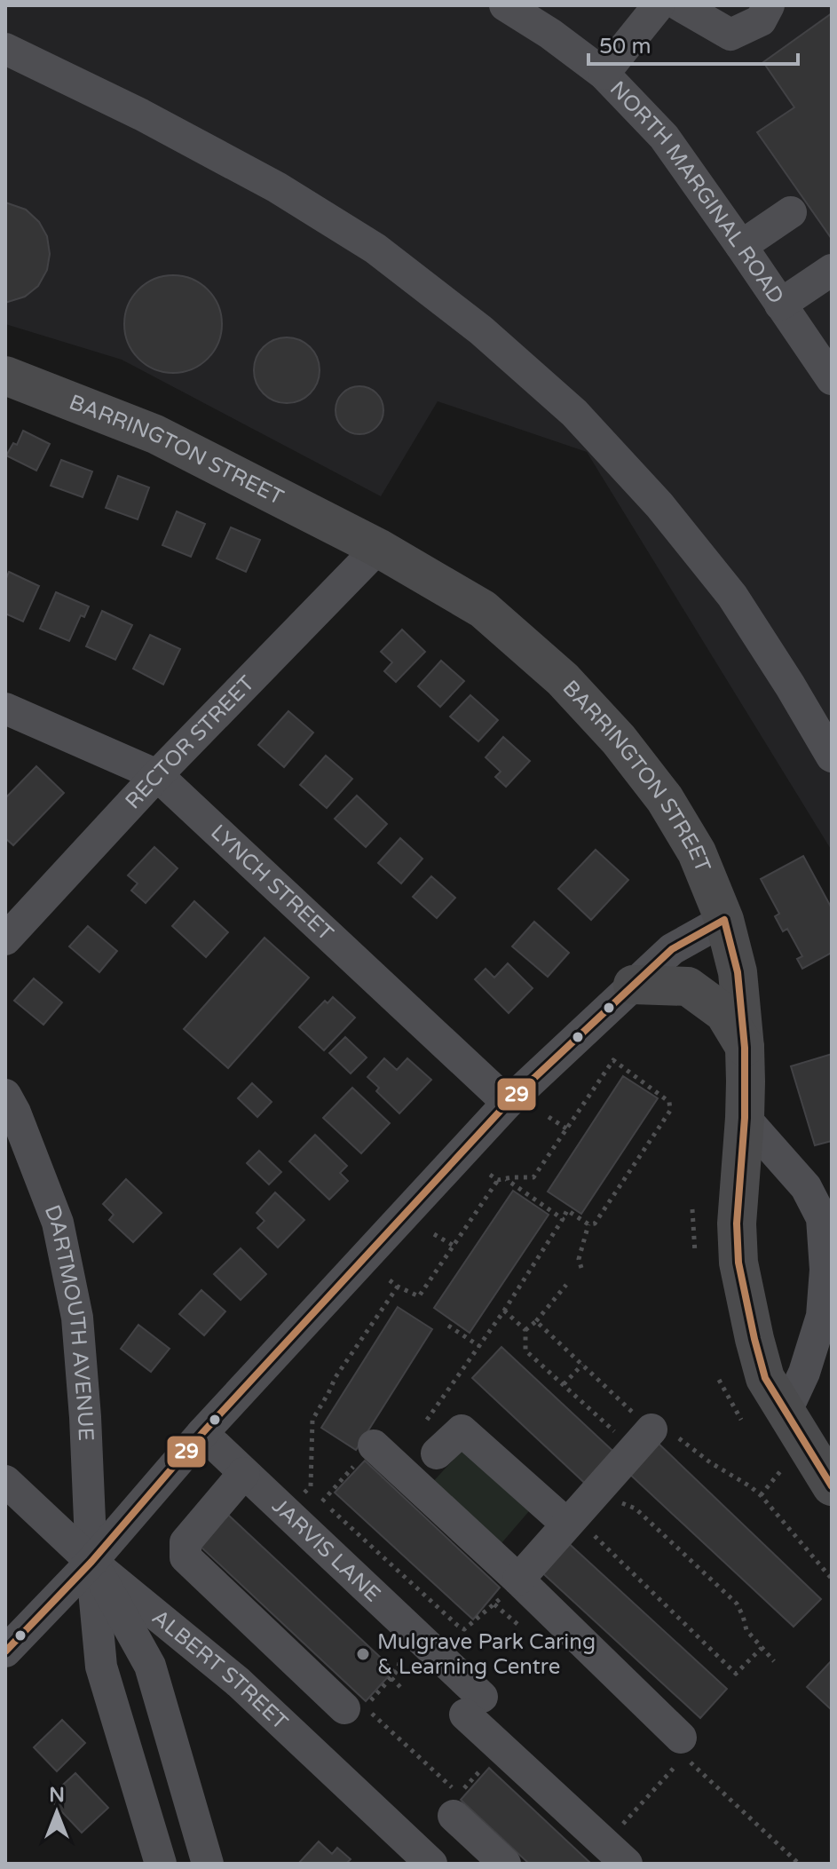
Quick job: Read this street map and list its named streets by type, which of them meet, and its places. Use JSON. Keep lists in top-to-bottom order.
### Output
{
  "streets": {
    "main road": ["BARRINGTON STREET"],
    "street": [
      "NORTH MARGINAL ROAD",
      "RECTOR STREET",
      "LYNCH STREET",
      "DARTMOUTH AVENUE",
      "JARVIS LANE",
      "ALBERT STREET"
    ]
  },
  "crossings": [
    ["BARRINGTON STREET", "RECTOR STREET"],
    ["RECTOR STREET", "LYNCH STREET"],
    ["DARTMOUTH AVENUE", "ALBERT STREET"]
  ],
  "places": ["Mulgrave Park Caring & Learning Centre"],
  "lines": ["transit line 29"],
  "scale_bar": "50 m",
  "north": "top"
}
